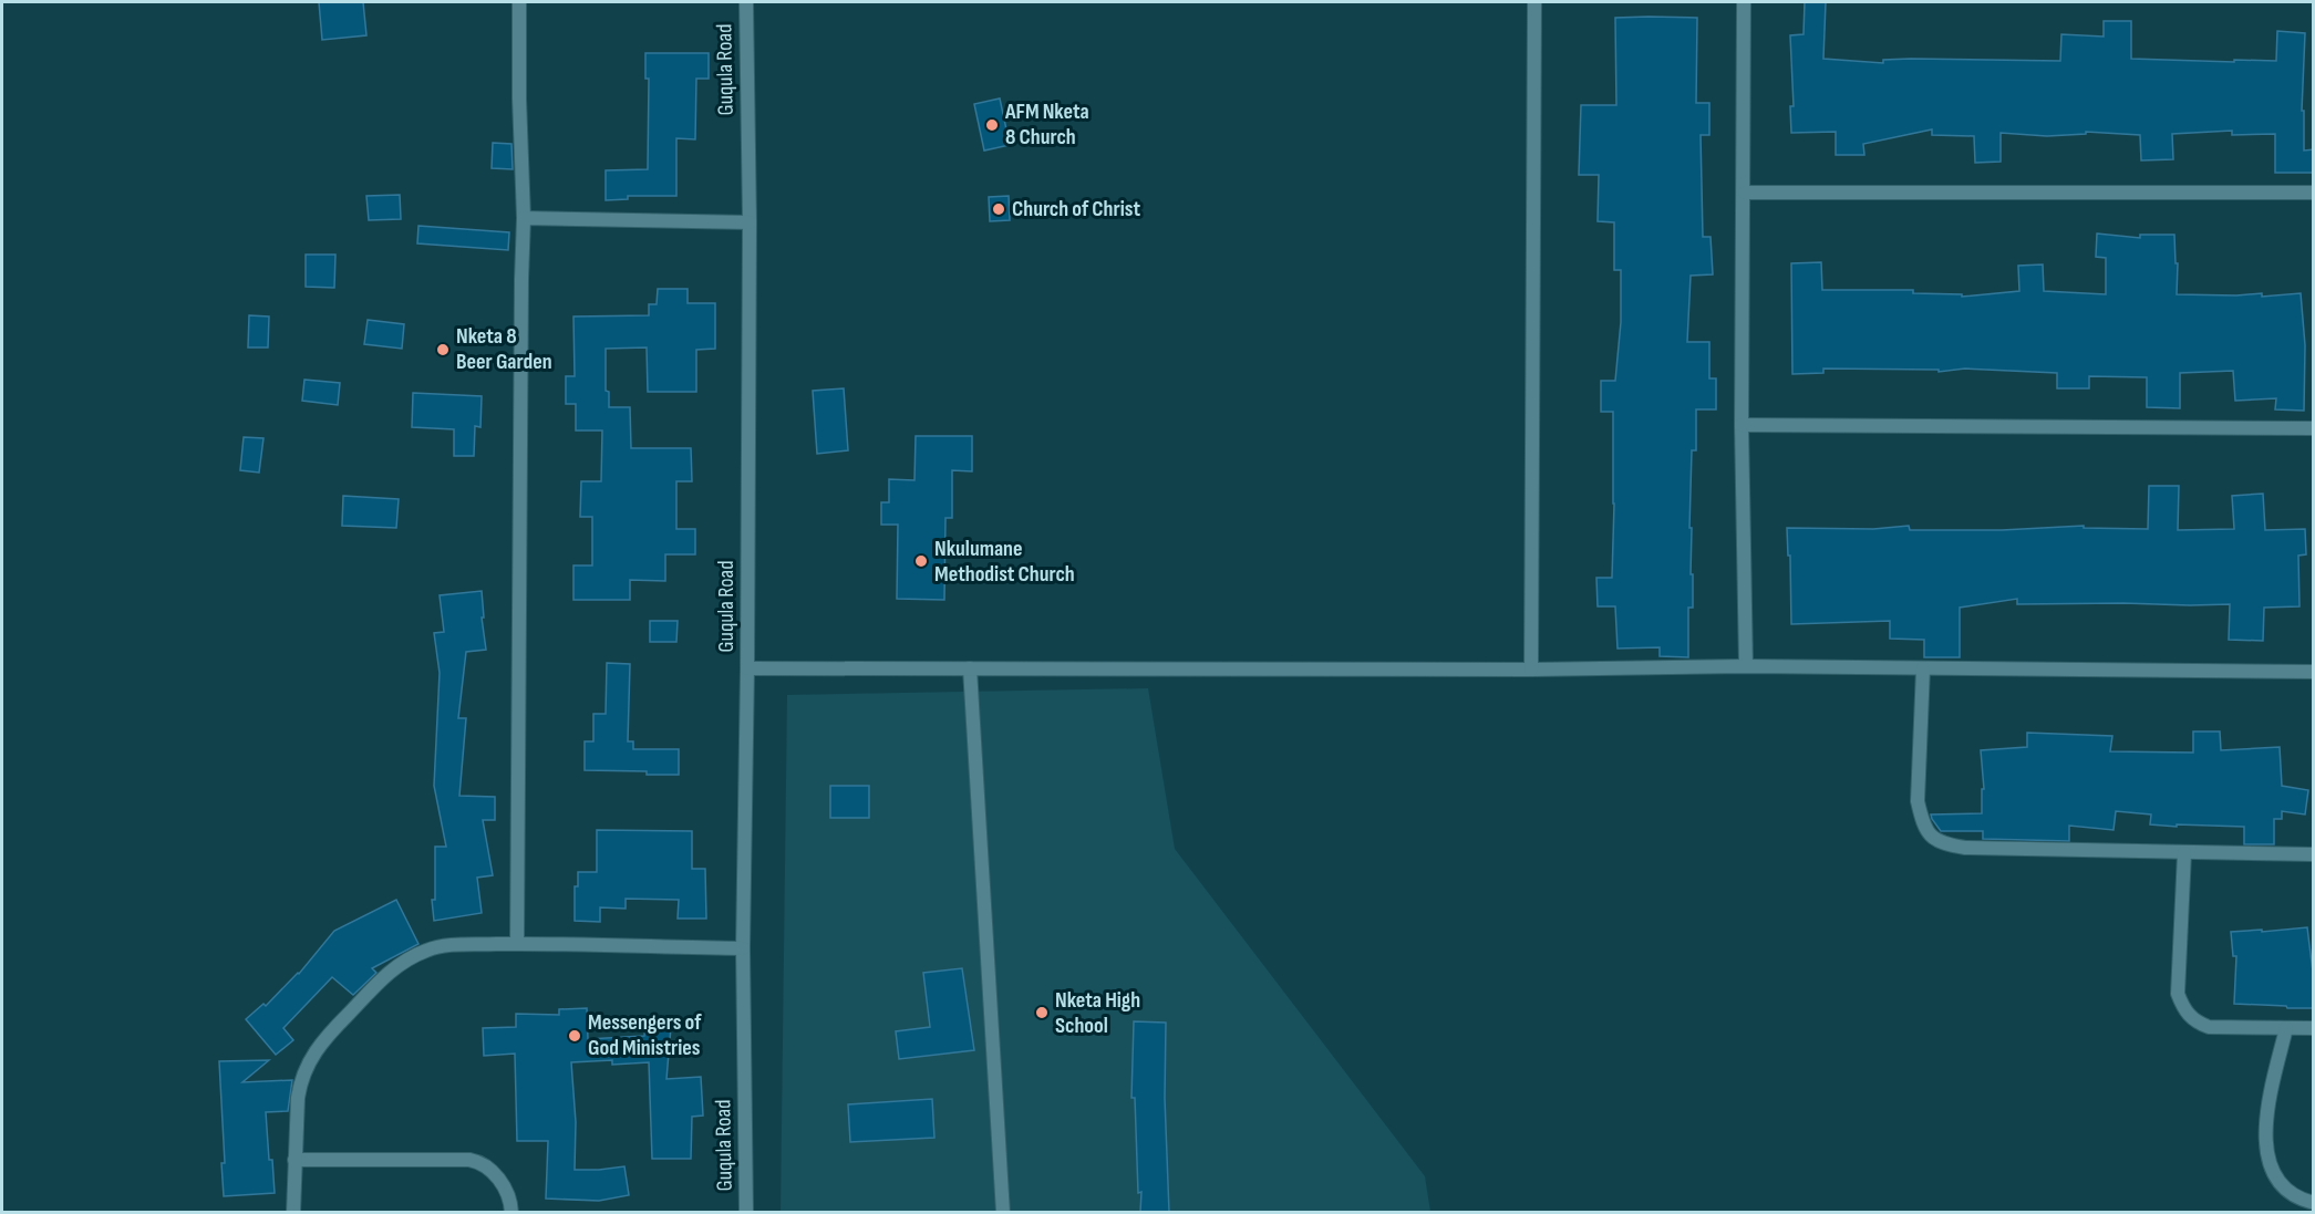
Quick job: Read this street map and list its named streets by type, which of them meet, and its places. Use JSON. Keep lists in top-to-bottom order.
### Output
{
  "streets": {
    "street": ["Guqula Road"]
  },
  "places": [
    "AFM Nketa 8 Church",
    "Church of Christ",
    "Nketa 8 Beer Garden",
    "Nkulumane Methodist Church",
    "Nketa High School",
    "Messengers of God Ministries"
  ]
}
